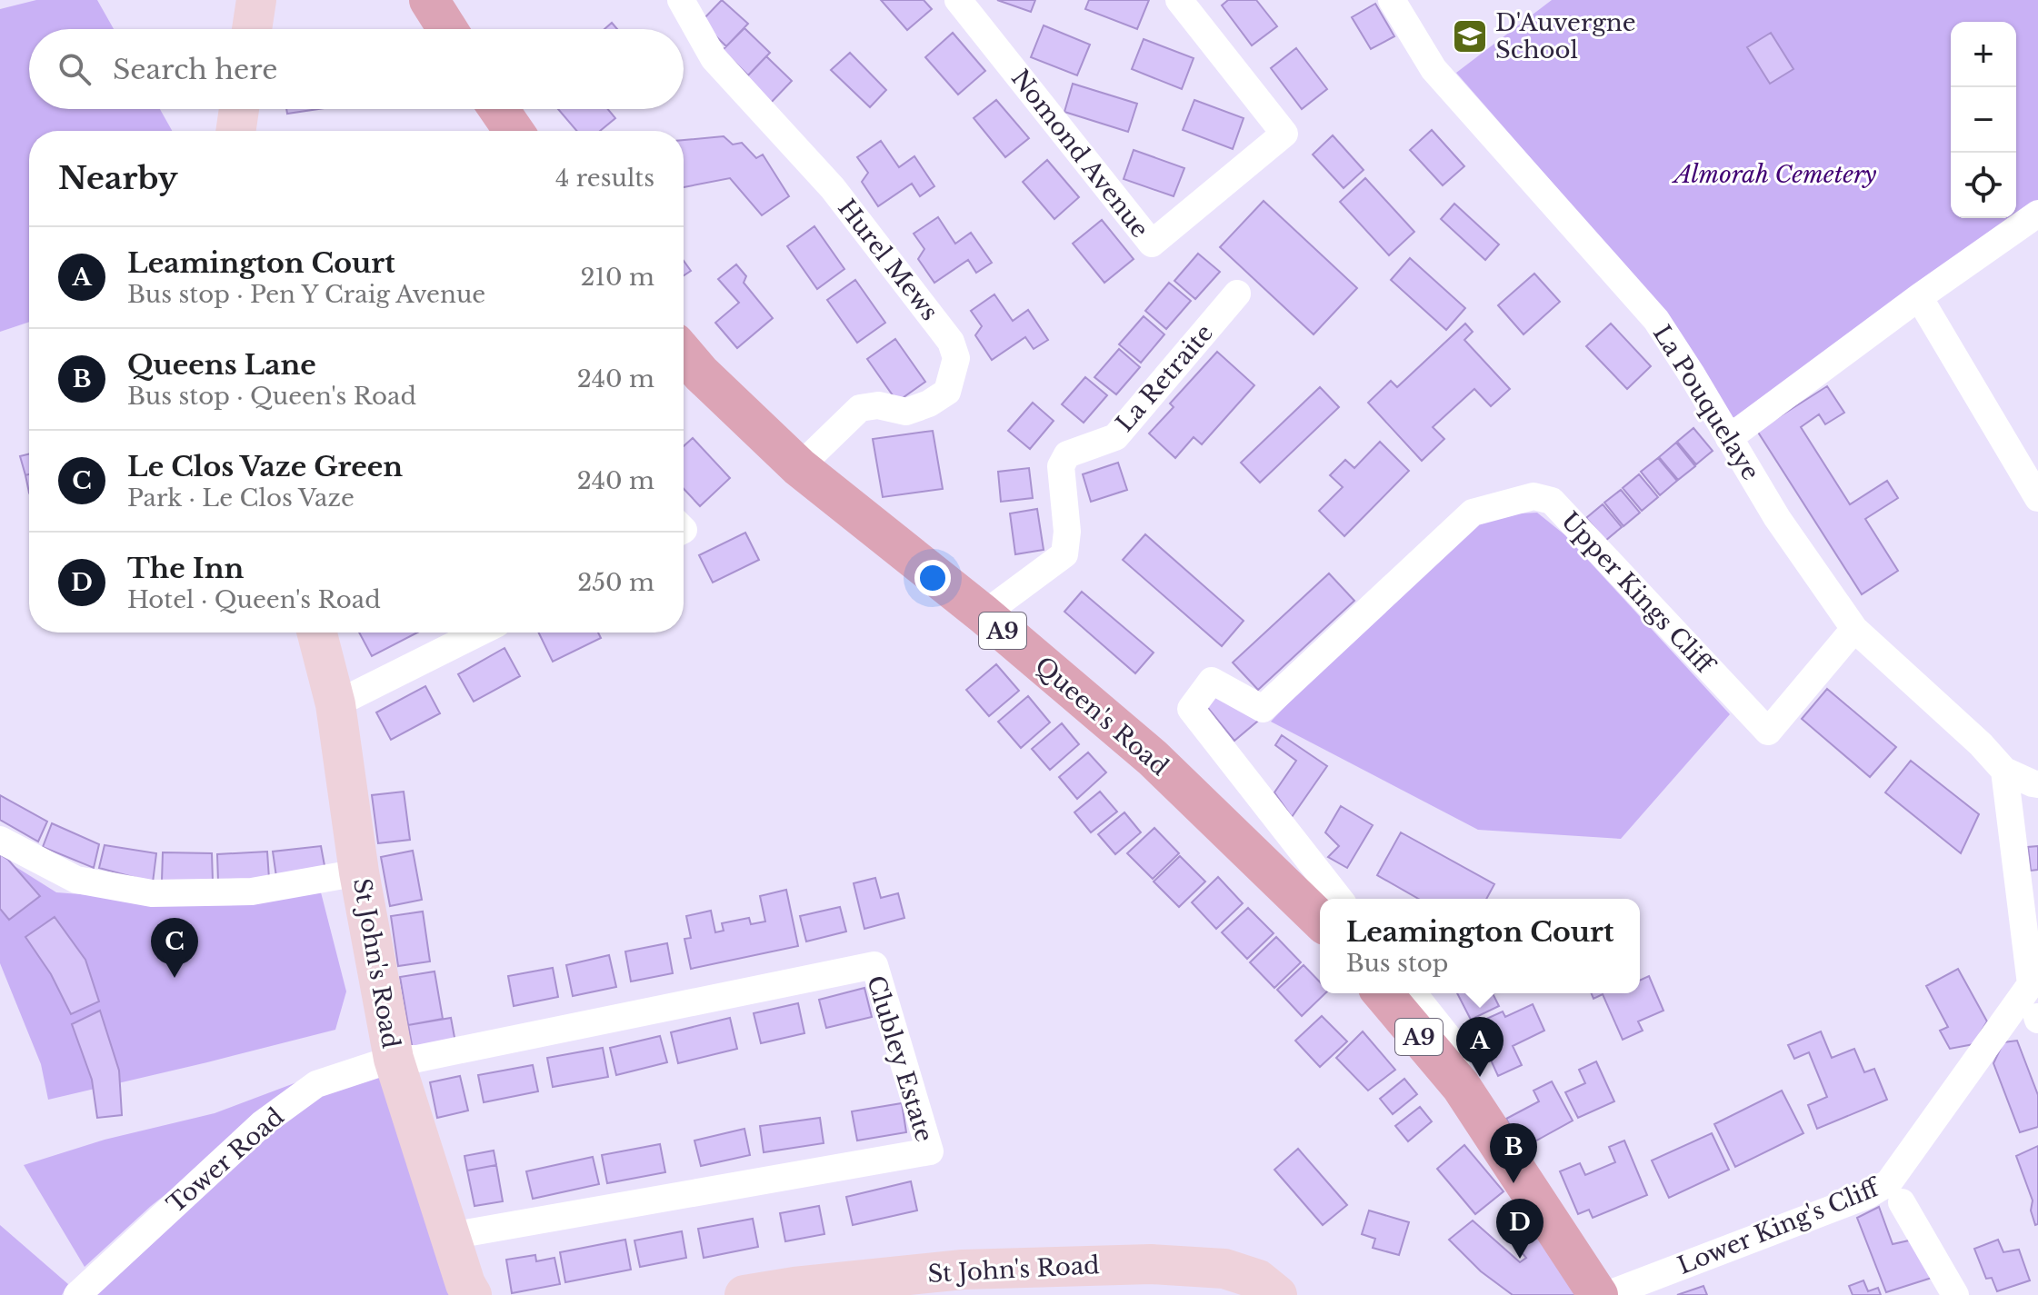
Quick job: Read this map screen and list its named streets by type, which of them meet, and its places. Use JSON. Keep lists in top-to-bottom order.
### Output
{
  "streets": {
    "main road": ["A9", "Queen's Road", "St John's Road"],
    "street": [
      "Nomond Avenue",
      "Hurel Mews",
      "La Retraite",
      "La Pouquelaye",
      "Upper Kings Cliff",
      "Clubley Estate",
      "Tower Road",
      "Lower King's Cliff"
    ]
  },
  "crossings": [
    ["Hurel Mews", "Queen's Road"],
    ["La Retraite", "Queen's Road"],
    ["La Pouquelaye", "Upper Kings Cliff"],
    ["La Pouquelaye", "Lower King's Cliff"],
    ["St John's Road", "Clubley Estate"],
    ["St John's Road", "Tower Road"],
    ["Clubley Estate", "Tower Road"]
  ],
  "parks": ["Almorah Cemetery"],
  "places": {
    "school or university": ["D'Auvergne School"]
  },
  "page": {
    "map_buttons": ["+", "−"],
    "search": "Search here",
    "heading": ["Nearby", "4 results"],
    "list": [
      {
        "mark": "A",
        "name": "Leamington Court",
        "note": "Bus stop · Pen Y Craig Avenue",
        "value": "210 m"
      },
      {
        "mark": "B",
        "name": "Queens Lane",
        "note": "Bus stop · Queen's Road",
        "value": "240 m"
      },
      {
        "mark": "C",
        "name": "Le Clos Vaze Green",
        "note": "Park · Le Clos Vaze",
        "value": "240 m"
      },
      {
        "mark": "D",
        "name": "The Inn",
        "note": "Hotel · Queen's Road",
        "value": "250 m"
      }
    ],
    "popup": ["Leamington Court", "Bus stop"],
    "pins": [
      "C",
      "A",
      "B",
      "D"
    ]
  }
}
